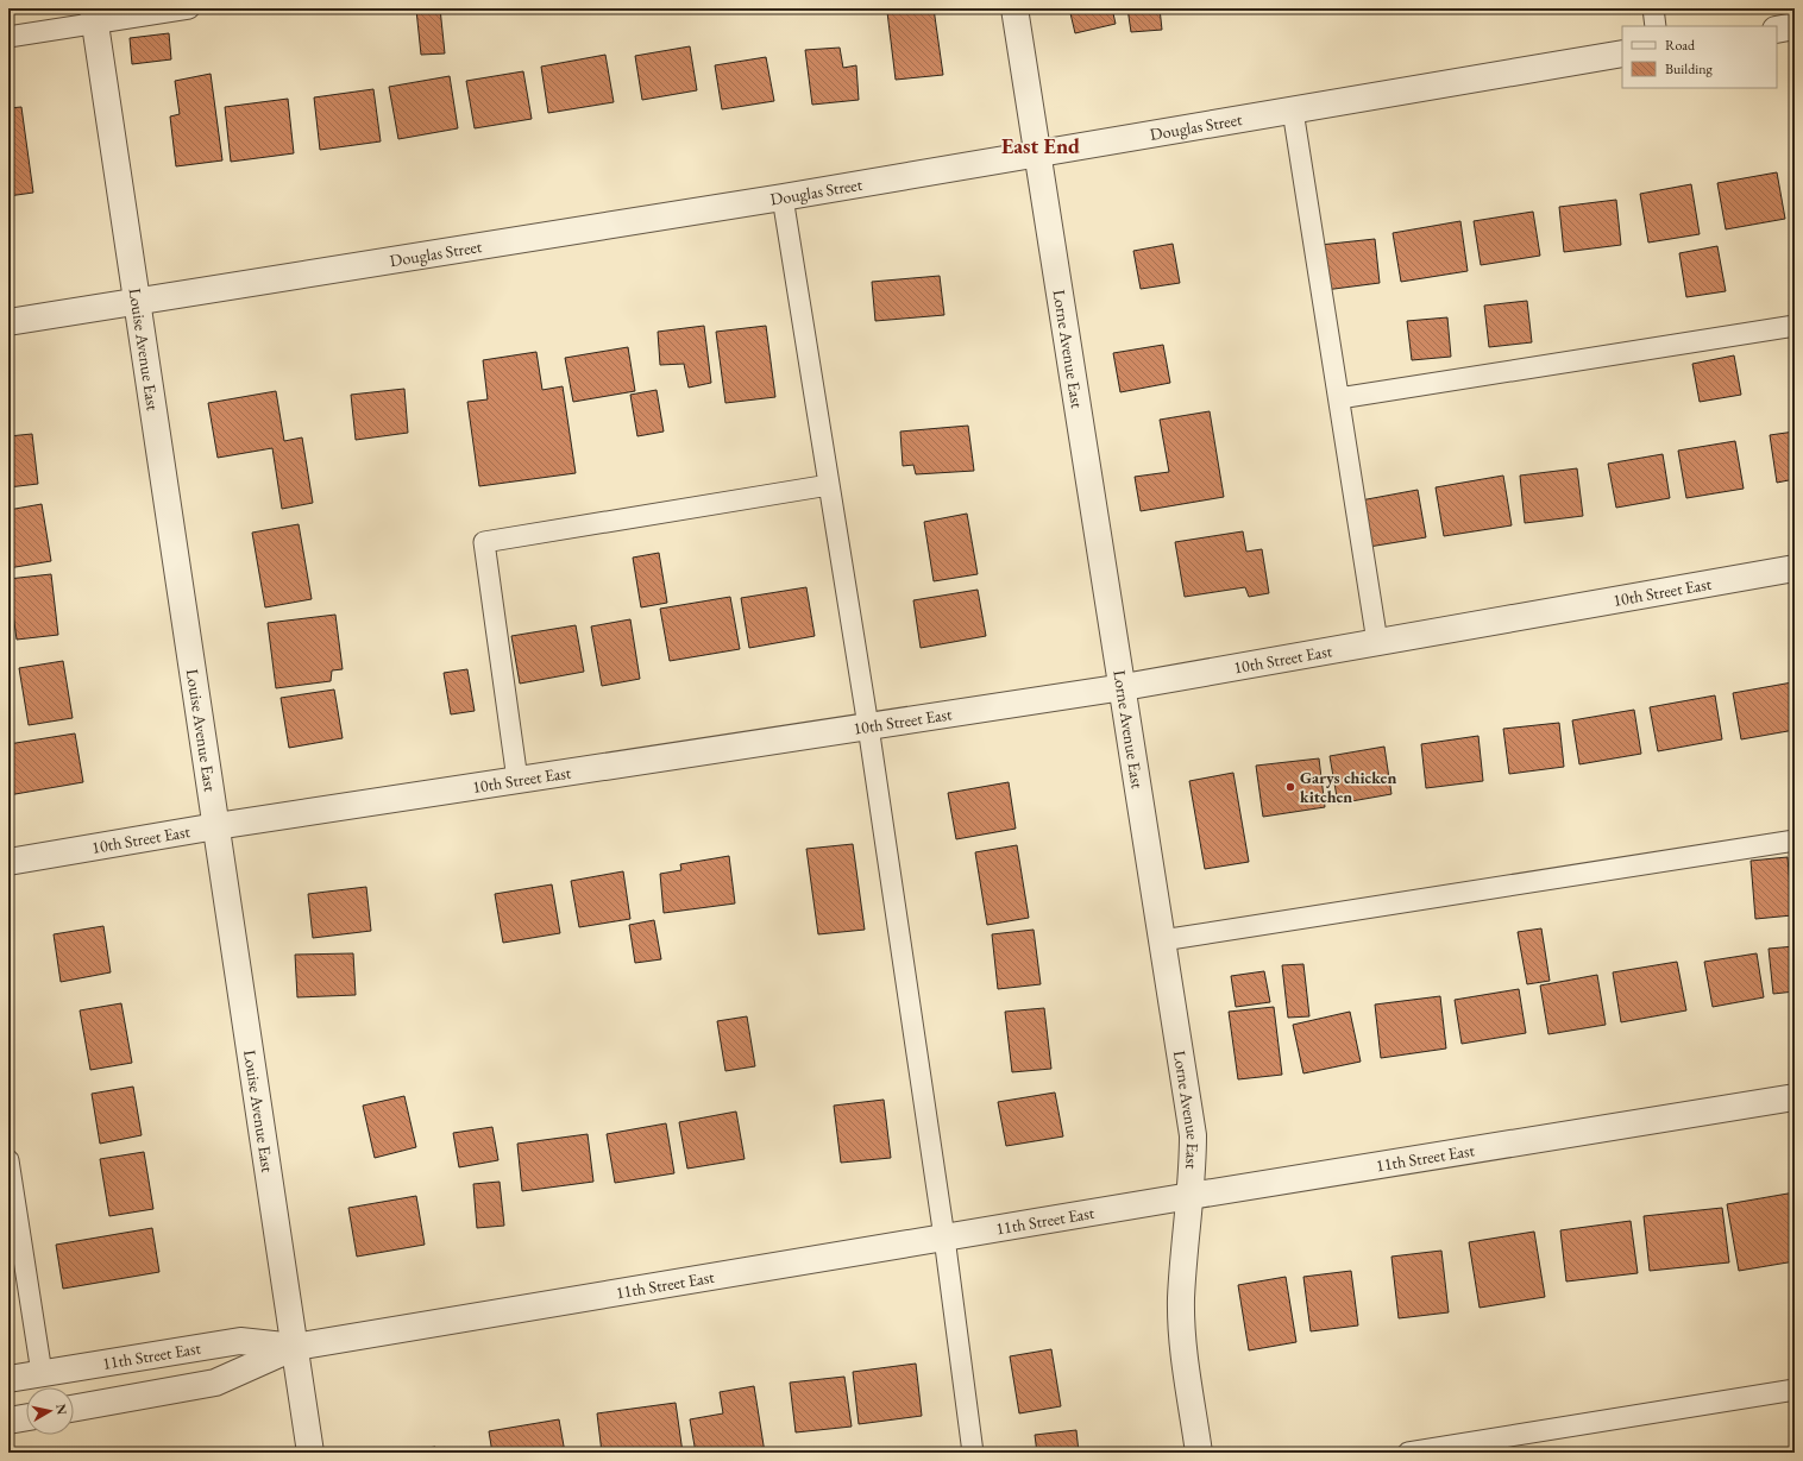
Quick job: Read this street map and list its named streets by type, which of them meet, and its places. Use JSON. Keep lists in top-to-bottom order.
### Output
{
  "streets": {
    "street": [
      "Douglas Street",
      "Lorne Avenue East",
      "Louise Avenue East",
      "10th Street East",
      "11th Street East"
    ]
  },
  "crossings": [
    ["Douglas Street", "Lorne Avenue East"],
    ["Douglas Street", "Louise Avenue East"],
    ["Lorne Avenue East", "10th Street East"],
    ["Lorne Avenue East", "11th Street East"],
    ["Louise Avenue East", "10th Street East"],
    ["Louise Avenue East", "11th Street East"]
  ],
  "districts": ["East End"],
  "places": ["Garys chicken kitchen"],
  "legend": ["Road", "Building"],
  "north": "right"
}
